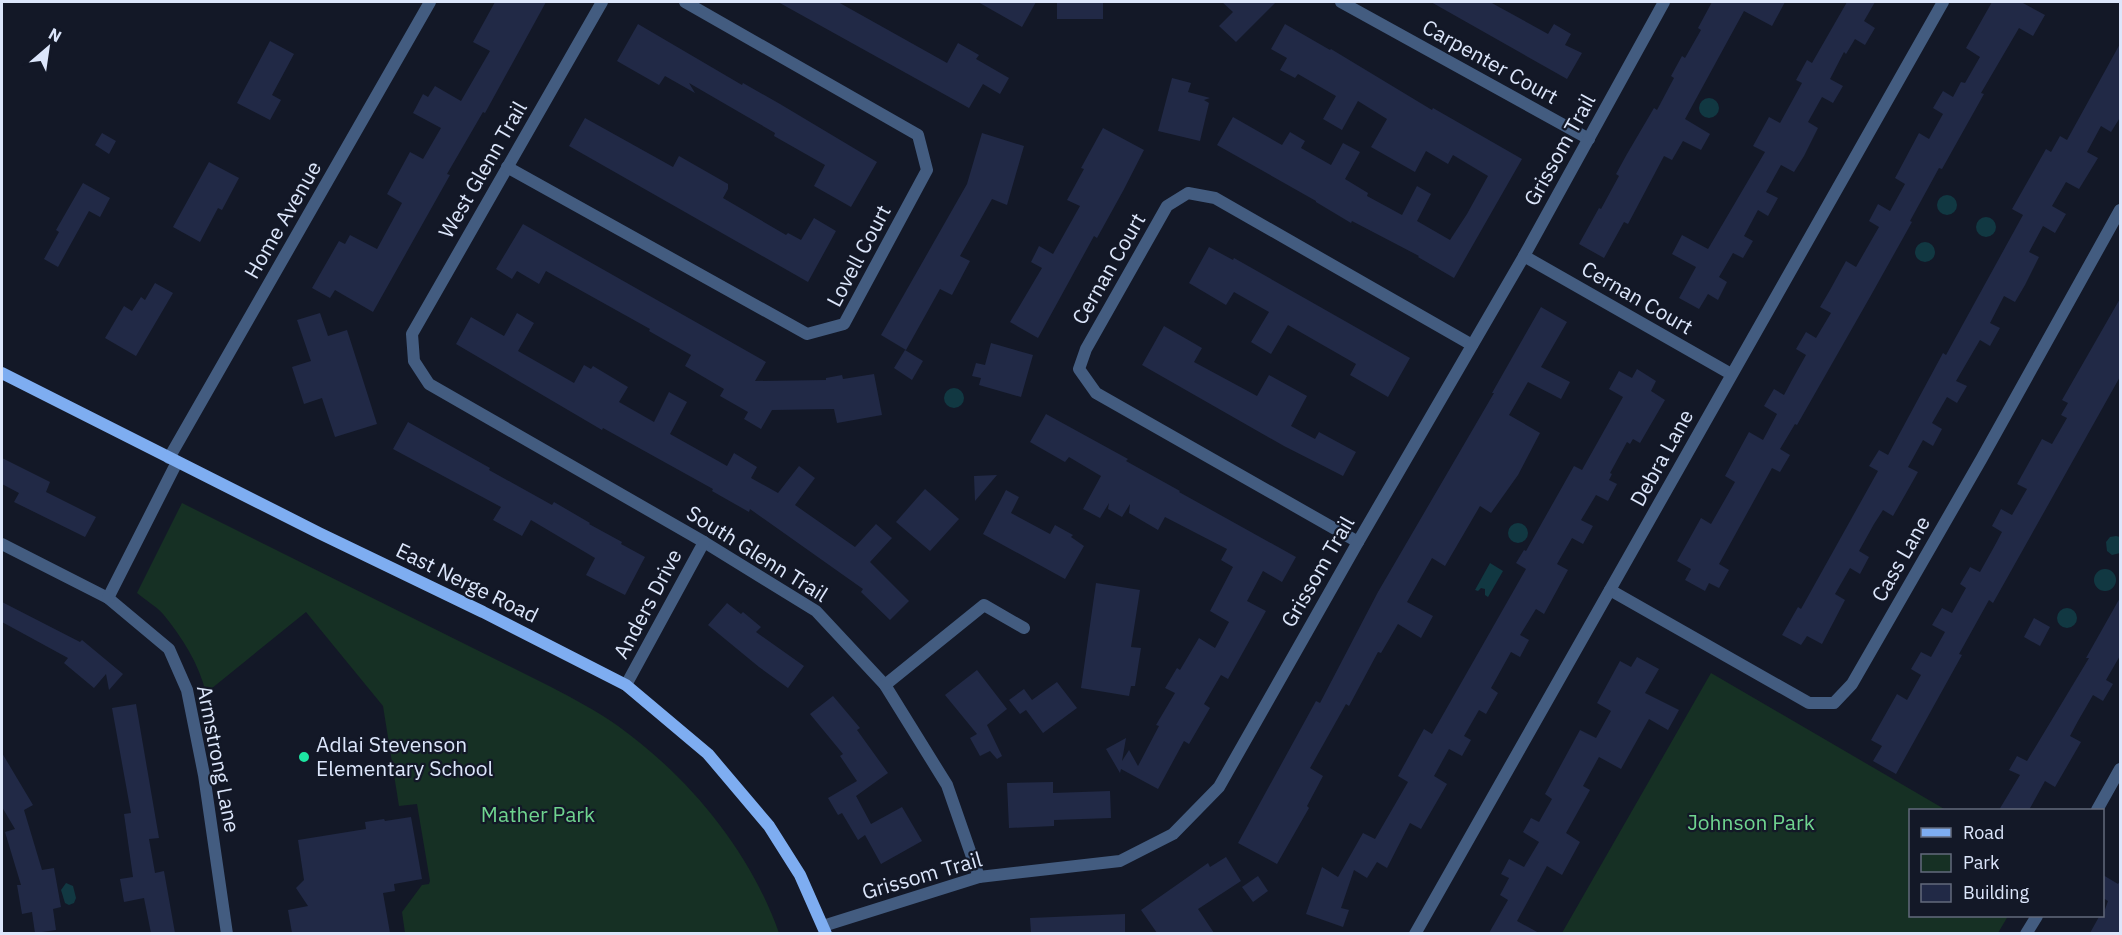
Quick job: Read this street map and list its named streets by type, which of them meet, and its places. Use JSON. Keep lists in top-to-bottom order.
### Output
{
  "streets": {
    "main road": ["East Nerge Road"],
    "street": [
      "Carpenter Court",
      "Grissom Trail",
      "West Glenn Trail",
      "Home Avenue",
      "Lovell Court",
      "Cernan Court",
      "Debra Lane",
      "South Glenn Trail",
      "Cass Lane",
      "Anders Drive",
      "Armstrong Lane"
    ]
  },
  "crossings": [
    ["Carpenter Court", "Grissom Trail"],
    ["Grissom Trail", "Cernan Court"],
    ["Grissom Trail", "South Glenn Trail"],
    ["Grissom Trail", "East Nerge Road"],
    ["West Glenn Trail", "Lovell Court"],
    ["West Glenn Trail", "South Glenn Trail"],
    ["Home Avenue", "East Nerge Road"],
    ["Home Avenue", "Armstrong Lane"],
    ["Cernan Court", "Debra Lane"],
    ["Debra Lane", "Cass Lane"],
    ["South Glenn Trail", "Anders Drive"],
    ["East Nerge Road", "Anders Drive"]
  ],
  "parks": ["Mather Park", "Johnson Park"],
  "places": ["Adlai Stevenson Elementary School"],
  "legend": ["Road", "Park", "Building"],
  "north": "top right"
}
